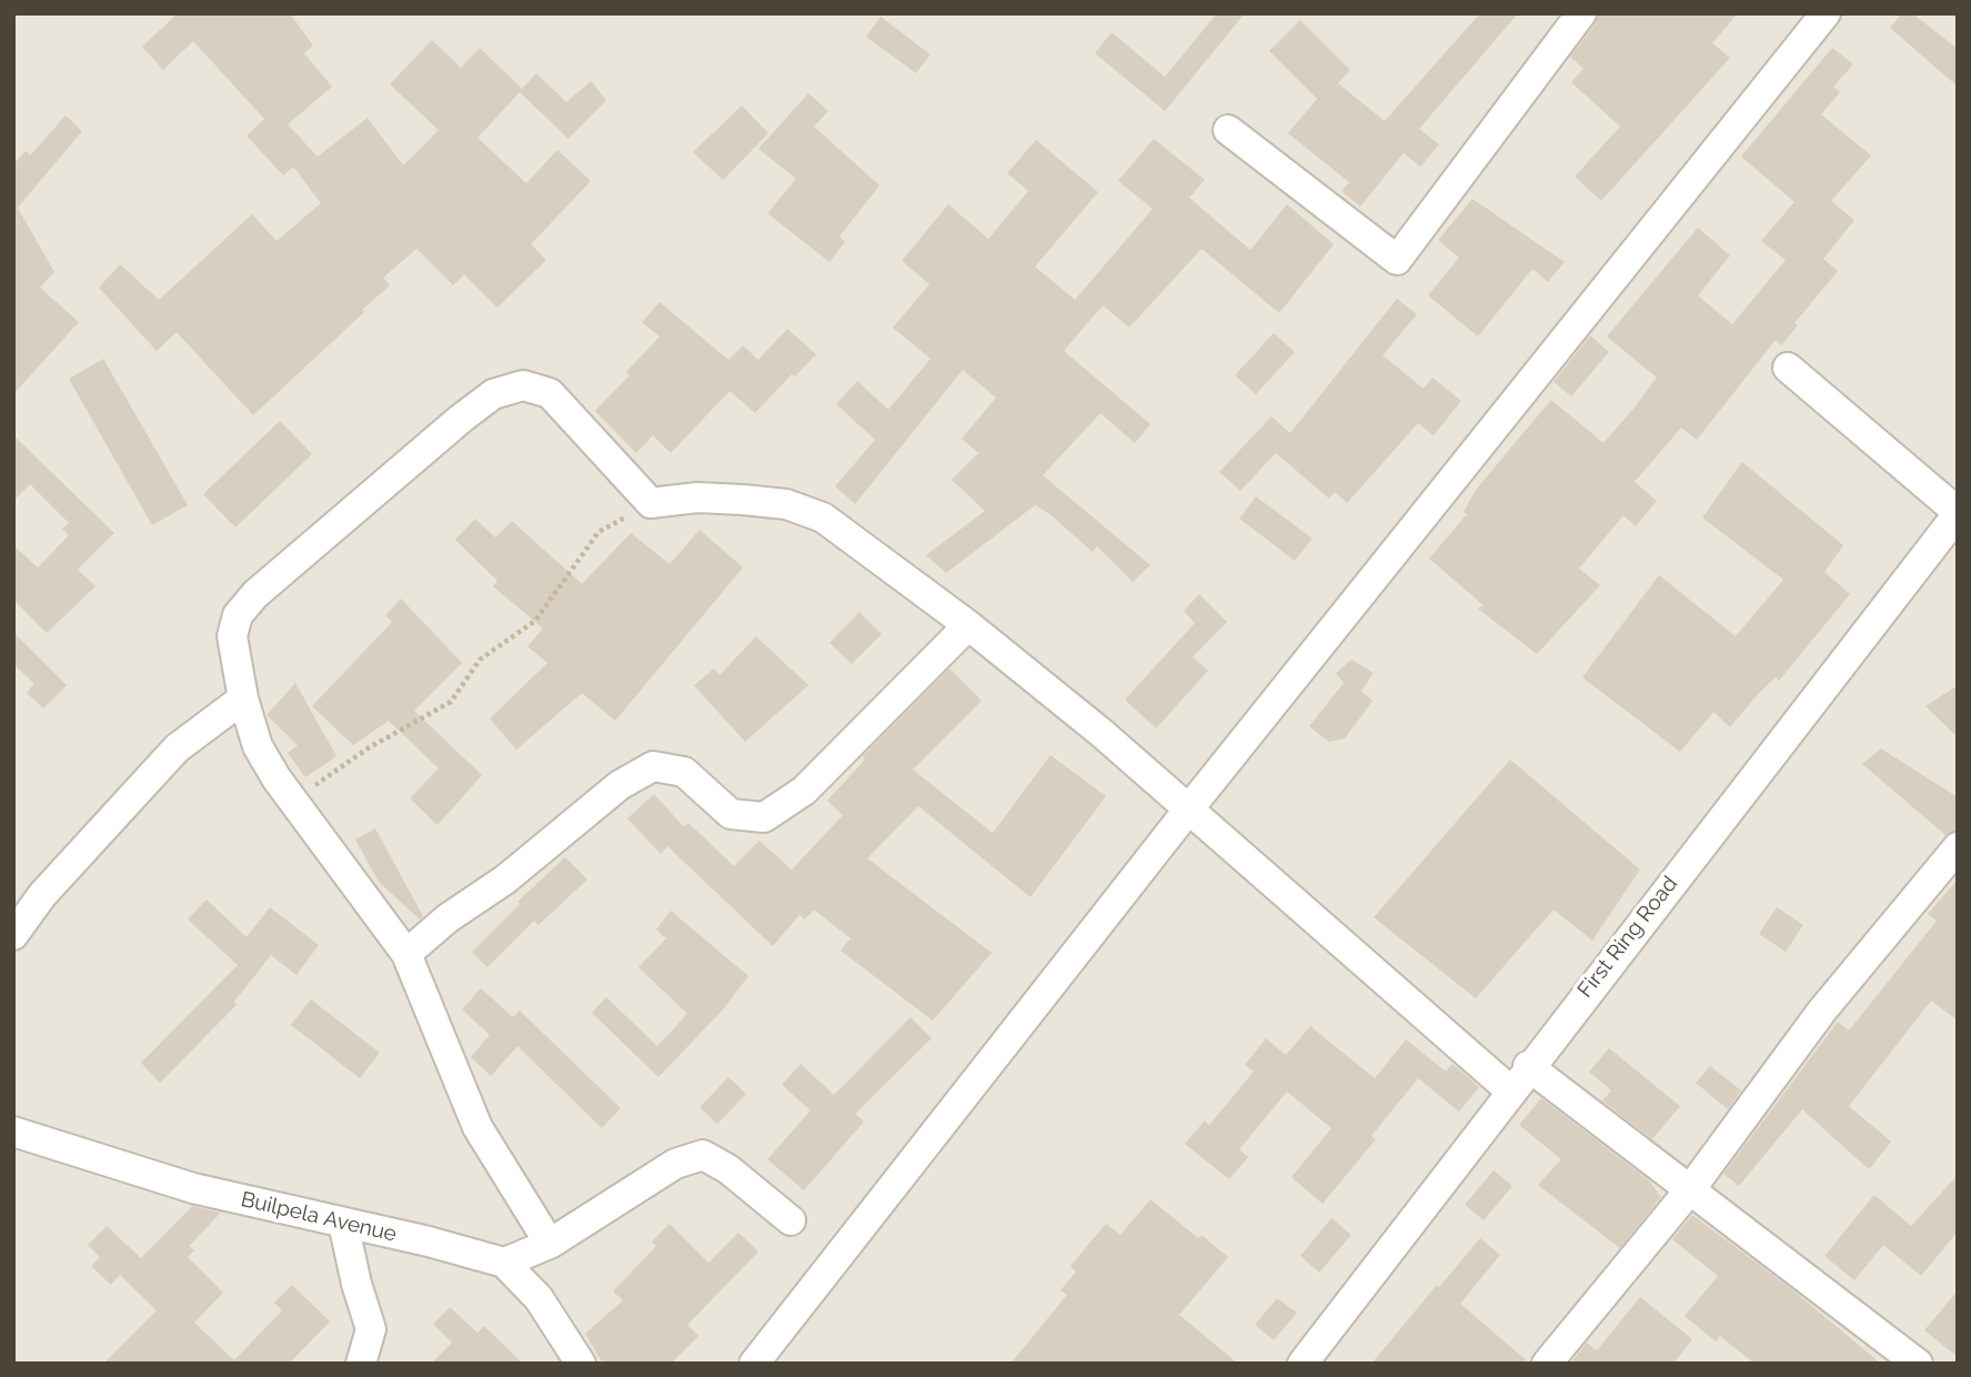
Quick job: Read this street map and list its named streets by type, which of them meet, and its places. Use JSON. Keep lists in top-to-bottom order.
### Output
{
  "streets": {
    "street": ["First Ring Road", "Builpela Avenue"]
  }
}
